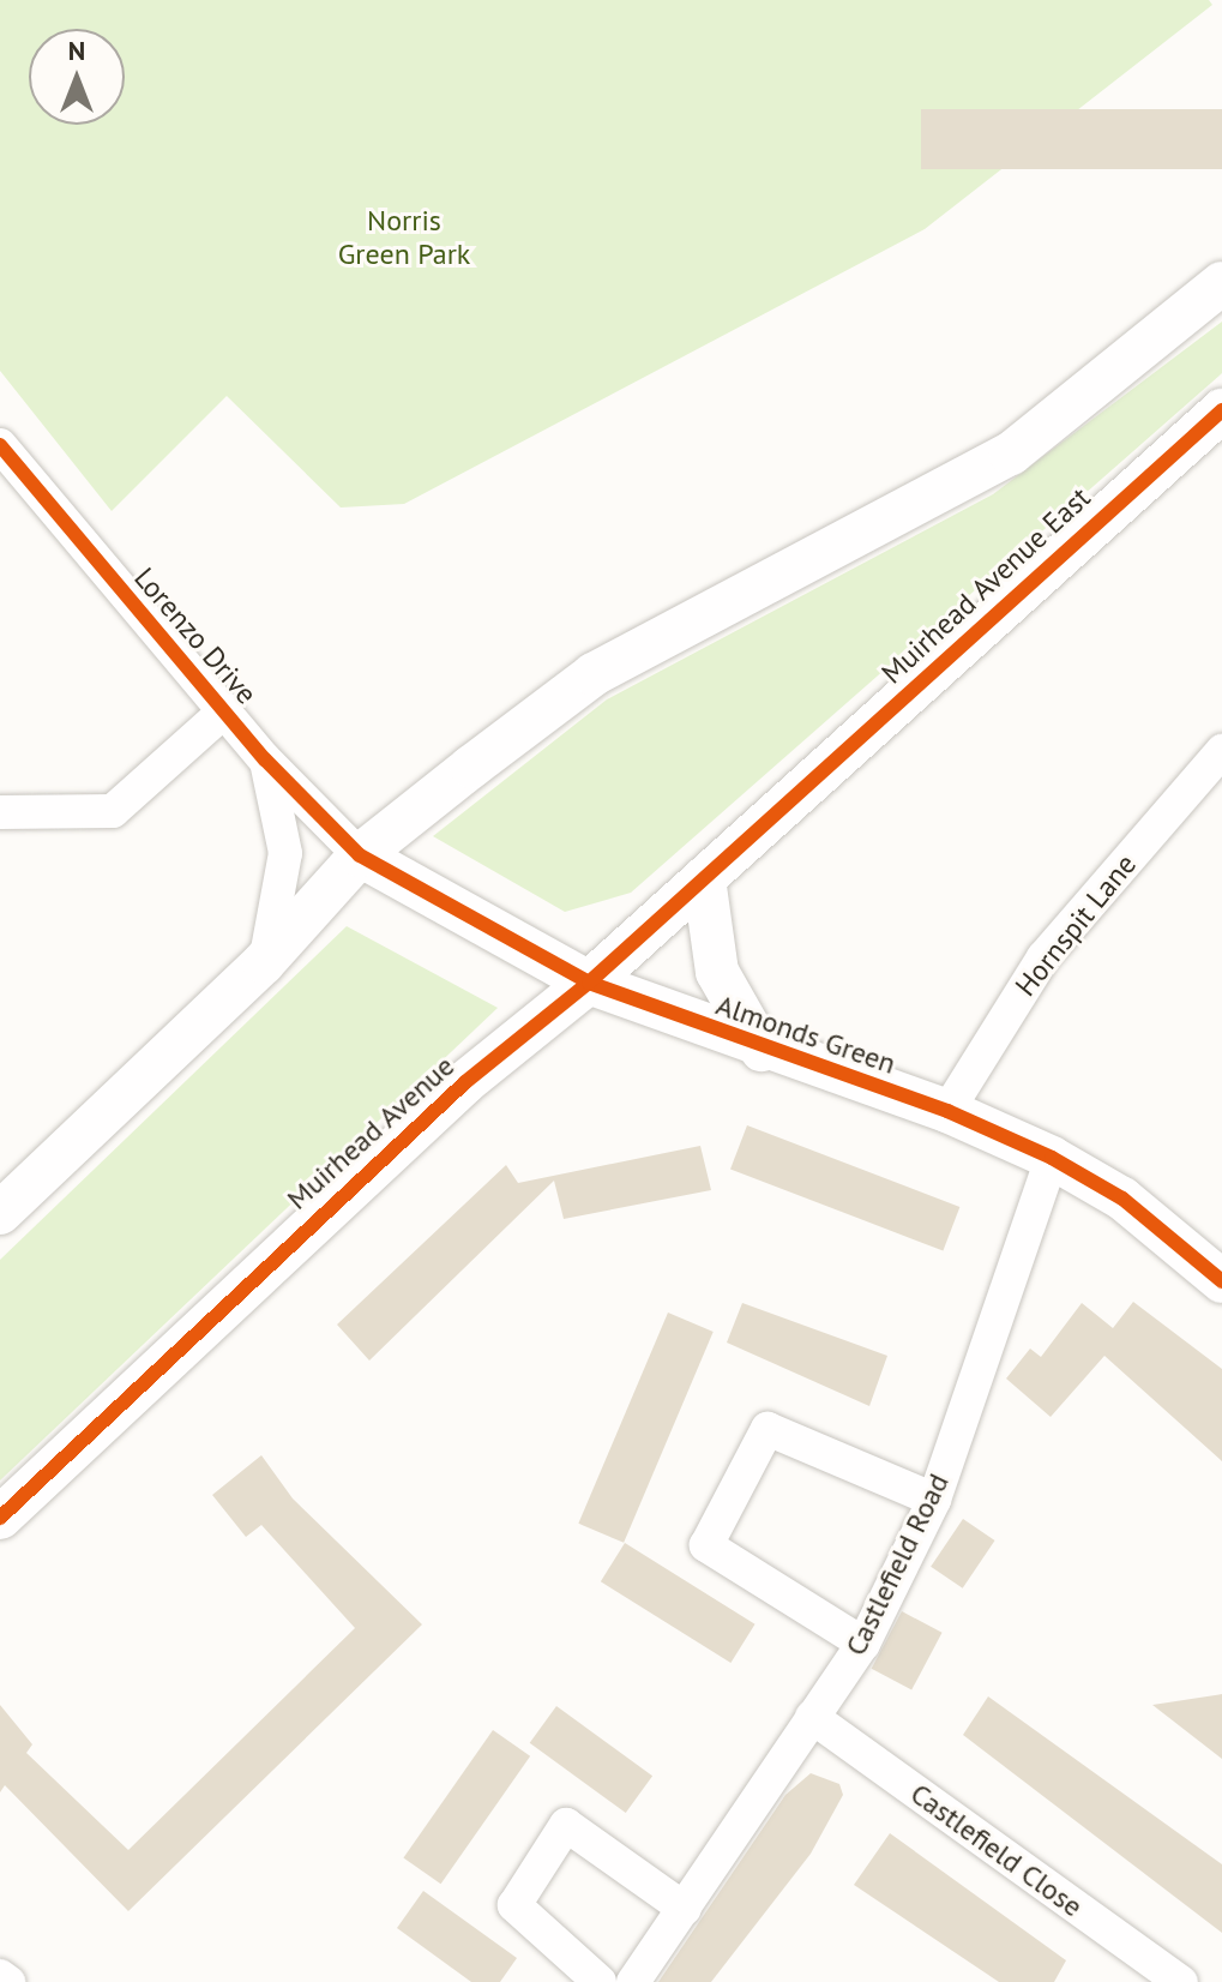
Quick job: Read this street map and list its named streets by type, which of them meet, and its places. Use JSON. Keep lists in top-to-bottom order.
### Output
{
  "streets": {
    "street": [
      "Muirhead Avenue East",
      "Lorenzo Drive",
      "Hornspit Lane",
      "Almonds Green",
      "Muirhead Avenue",
      "Castlefield Road",
      "Castlefield Close"
    ]
  },
  "crossings": [
    ["Muirhead Avenue East", "Muirhead Avenue"],
    ["Lorenzo Drive", "Almonds Green"],
    ["Hornspit Lane", "Almonds Green"],
    ["Almonds Green", "Muirhead Avenue"],
    ["Almonds Green", "Castlefield Road"],
    ["Castlefield Road", "Castlefield Close"]
  ],
  "parks": ["Norris Green Park"],
  "north": "top"
}
